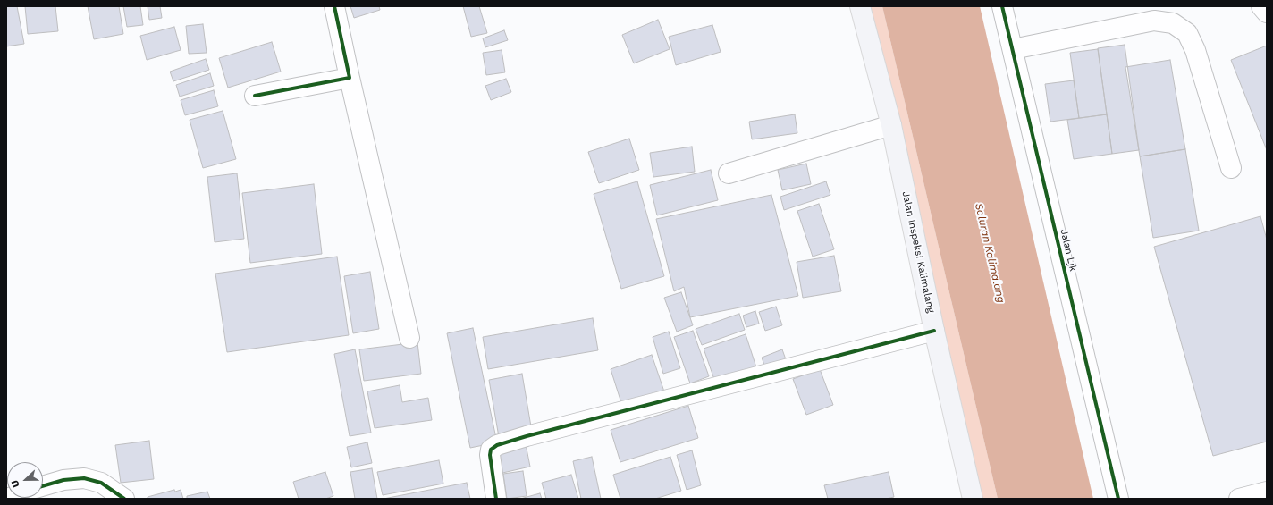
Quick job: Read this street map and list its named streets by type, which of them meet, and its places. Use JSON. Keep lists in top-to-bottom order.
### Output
{
  "streets": {
    "main road": ["Jalan Inspeksi Kalimalang"],
    "street": ["Jalan Ljk"]
  },
  "water": ["Saluran Kalimalang"],
  "north": "left"
}
